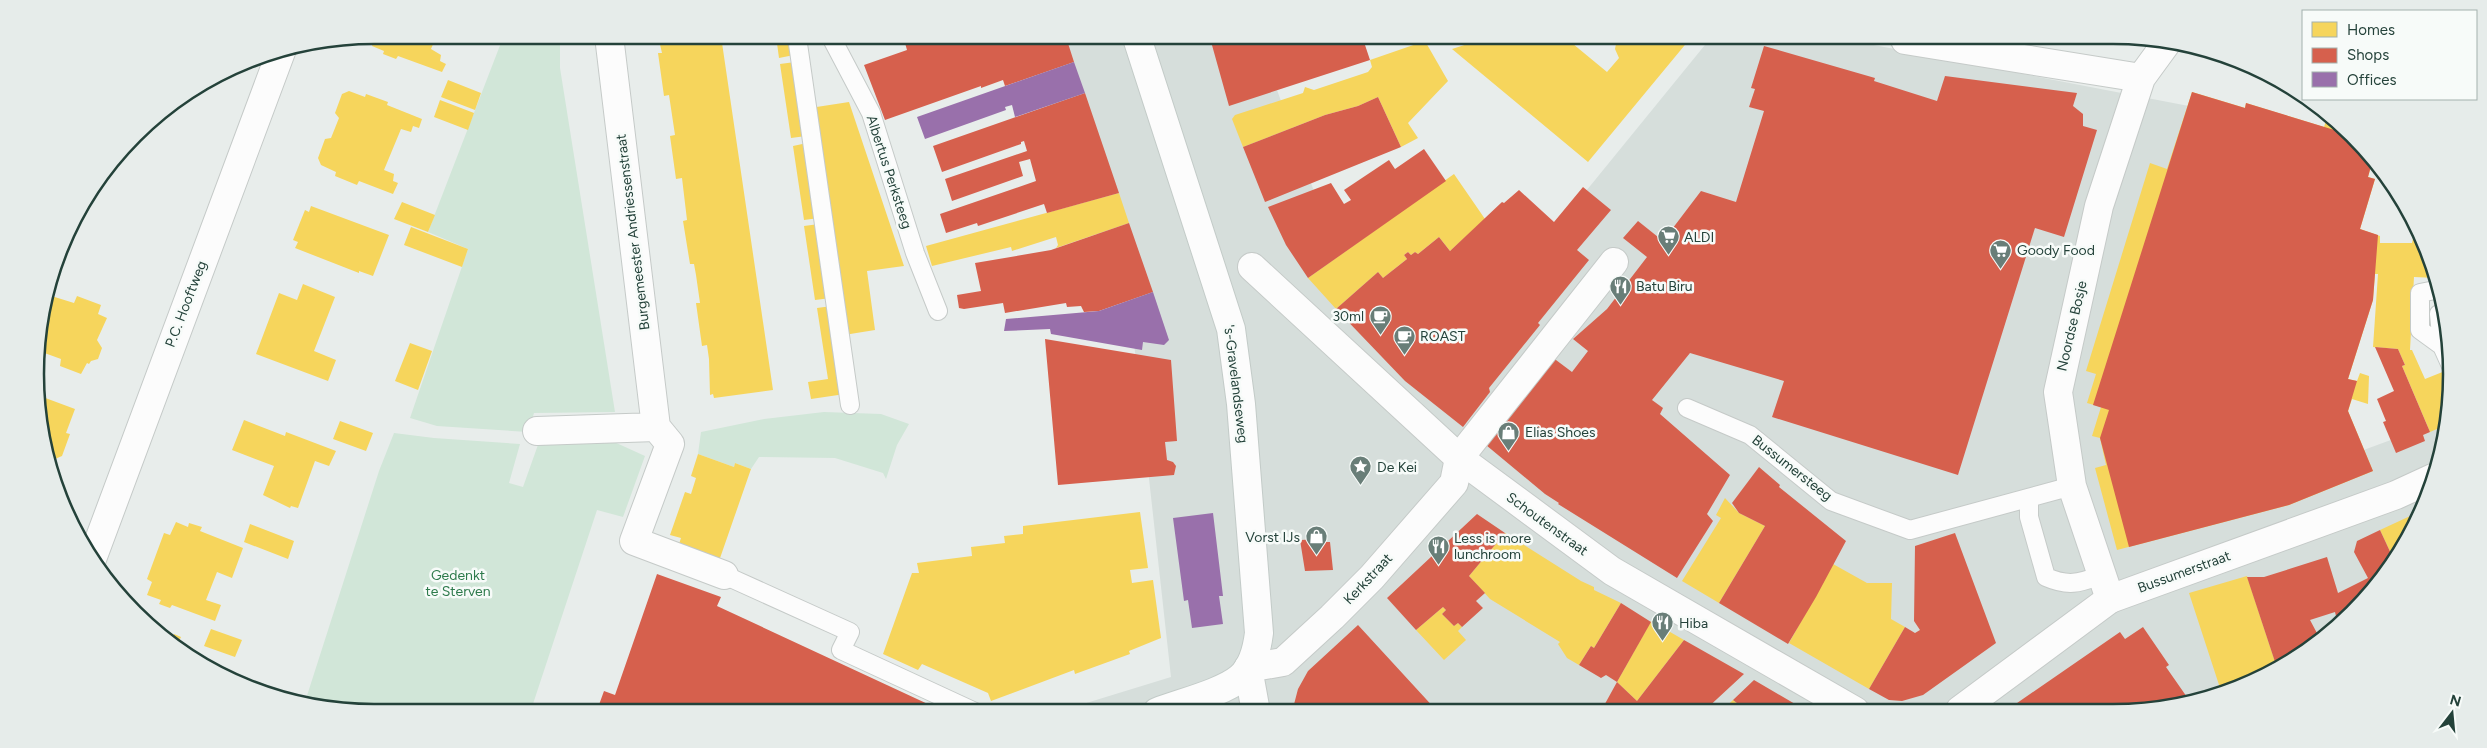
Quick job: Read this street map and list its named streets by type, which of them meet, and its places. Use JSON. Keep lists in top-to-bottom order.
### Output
{
  "streets": {
    "street": [
      "Burgemeester Andriessenstraat",
      "P.C. Hooftweg",
      "Noordse Bosje",
      "'s-Gravelandseweg",
      "Schoutenstraat",
      "Bussumerstraat",
      "Kerkstraat"
    ],
    "lane": ["Albertus Perksteeg", "Bussumersteeg"]
  },
  "crossings": [
    ["Noordse Bosje", "Bussumersteeg"],
    ["Noordse Bosje", "Bussumerstraat"],
    ["'s-Gravelandseweg", "Kerkstraat"],
    ["Schoutenstraat", "Kerkstraat"]
  ],
  "parks": ["Gedenkt te Sterven"],
  "places": {
    "supermarket": ["ALDI", "Goody Food"],
    "restaurant": ["Batu Biru", "Less is more lunchroom", "Hiba"],
    "cafe": ["30ml", "ROAST"],
    "shop": ["Elias Shoes", "Vorst IJs"],
    "place": ["De Kei"]
  },
  "legend": ["Homes", "Shops", "Offices"],
  "north": "top"
}
